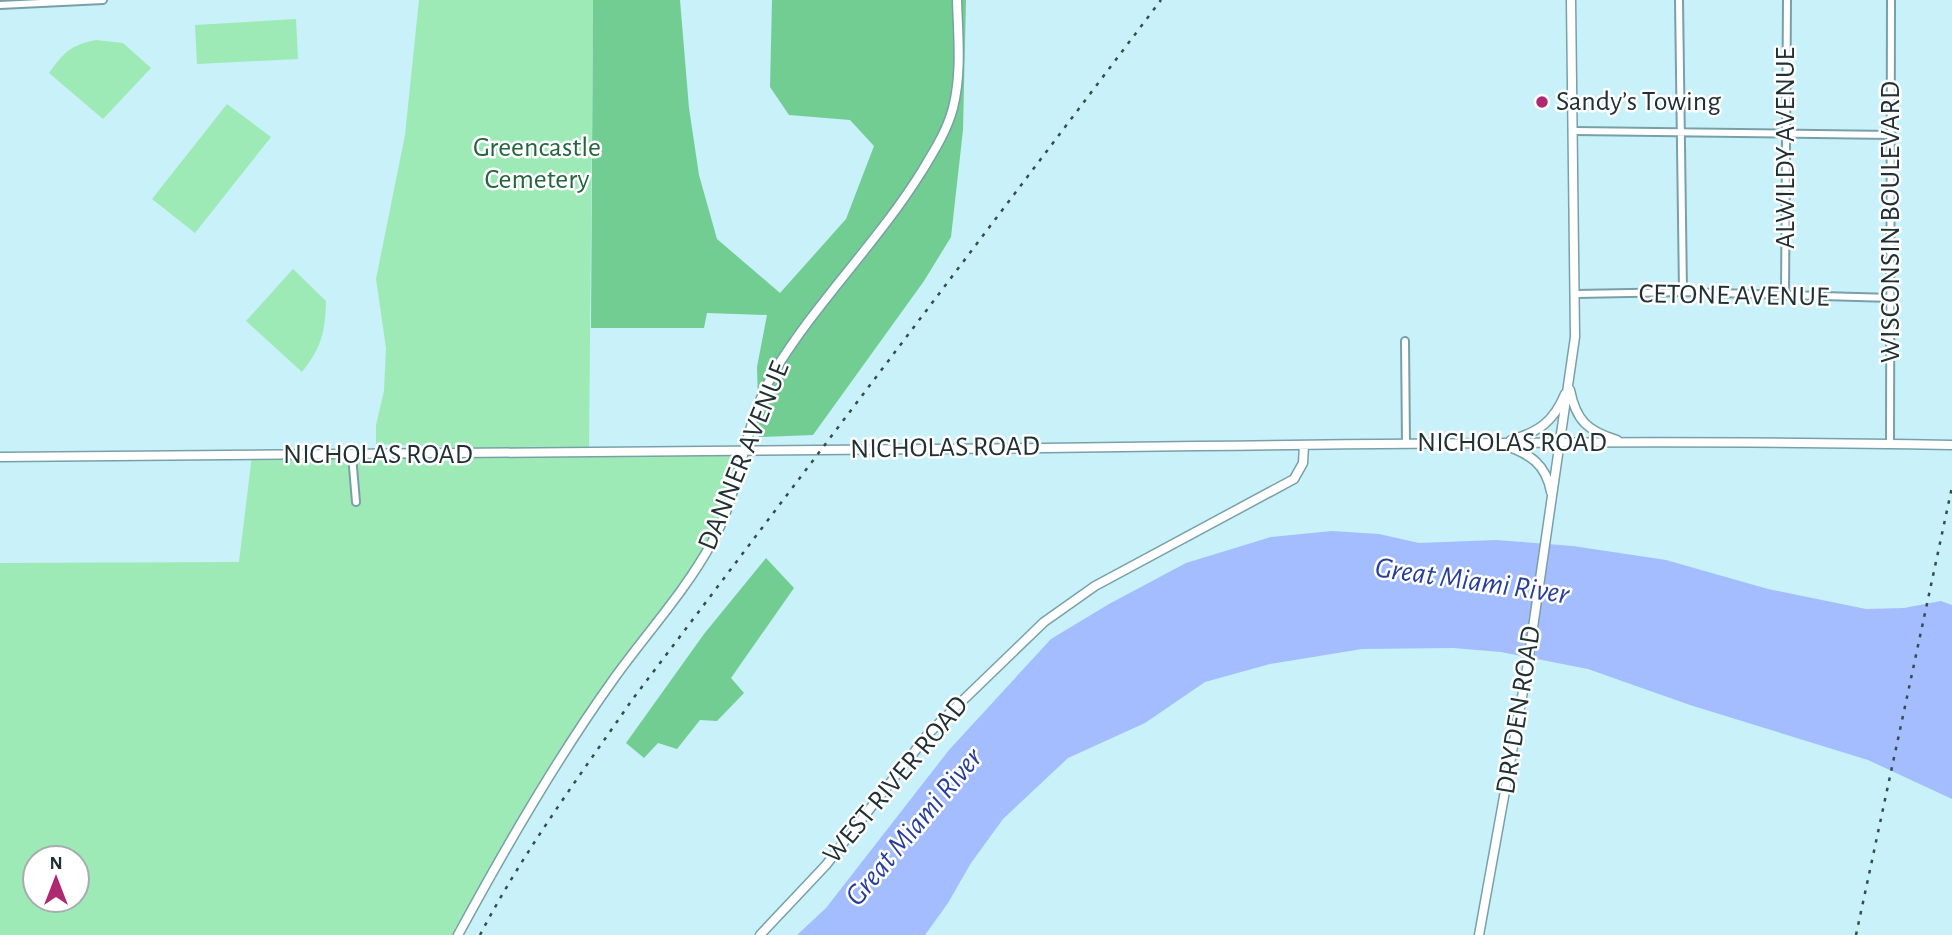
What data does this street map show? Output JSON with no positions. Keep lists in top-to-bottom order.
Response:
{
  "streets": {
    "street": [
      "ALWILDY AVENUE",
      "WISCONSIN BOULEVARD",
      "CETONE AVENUE",
      "NICHOLAS ROAD",
      "DANNER AVENUE",
      "DRYDEN ROAD",
      "WEST RIVER ROAD"
    ]
  },
  "crossings": [
    ["ALWILDY AVENUE", "CETONE AVENUE"],
    ["WISCONSIN BOULEVARD", "CETONE AVENUE"],
    ["WISCONSIN BOULEVARD", "NICHOLAS ROAD"],
    ["CETONE AVENUE", "DRYDEN ROAD"],
    ["NICHOLAS ROAD", "DANNER AVENUE"],
    ["NICHOLAS ROAD", "DRYDEN ROAD"],
    ["NICHOLAS ROAD", "WEST RIVER ROAD"]
  ],
  "water": ["Great Miami River"],
  "parks": ["Greencastle Cemetery"],
  "places": ["Sandy’s Towing"],
  "north": "top"
}
